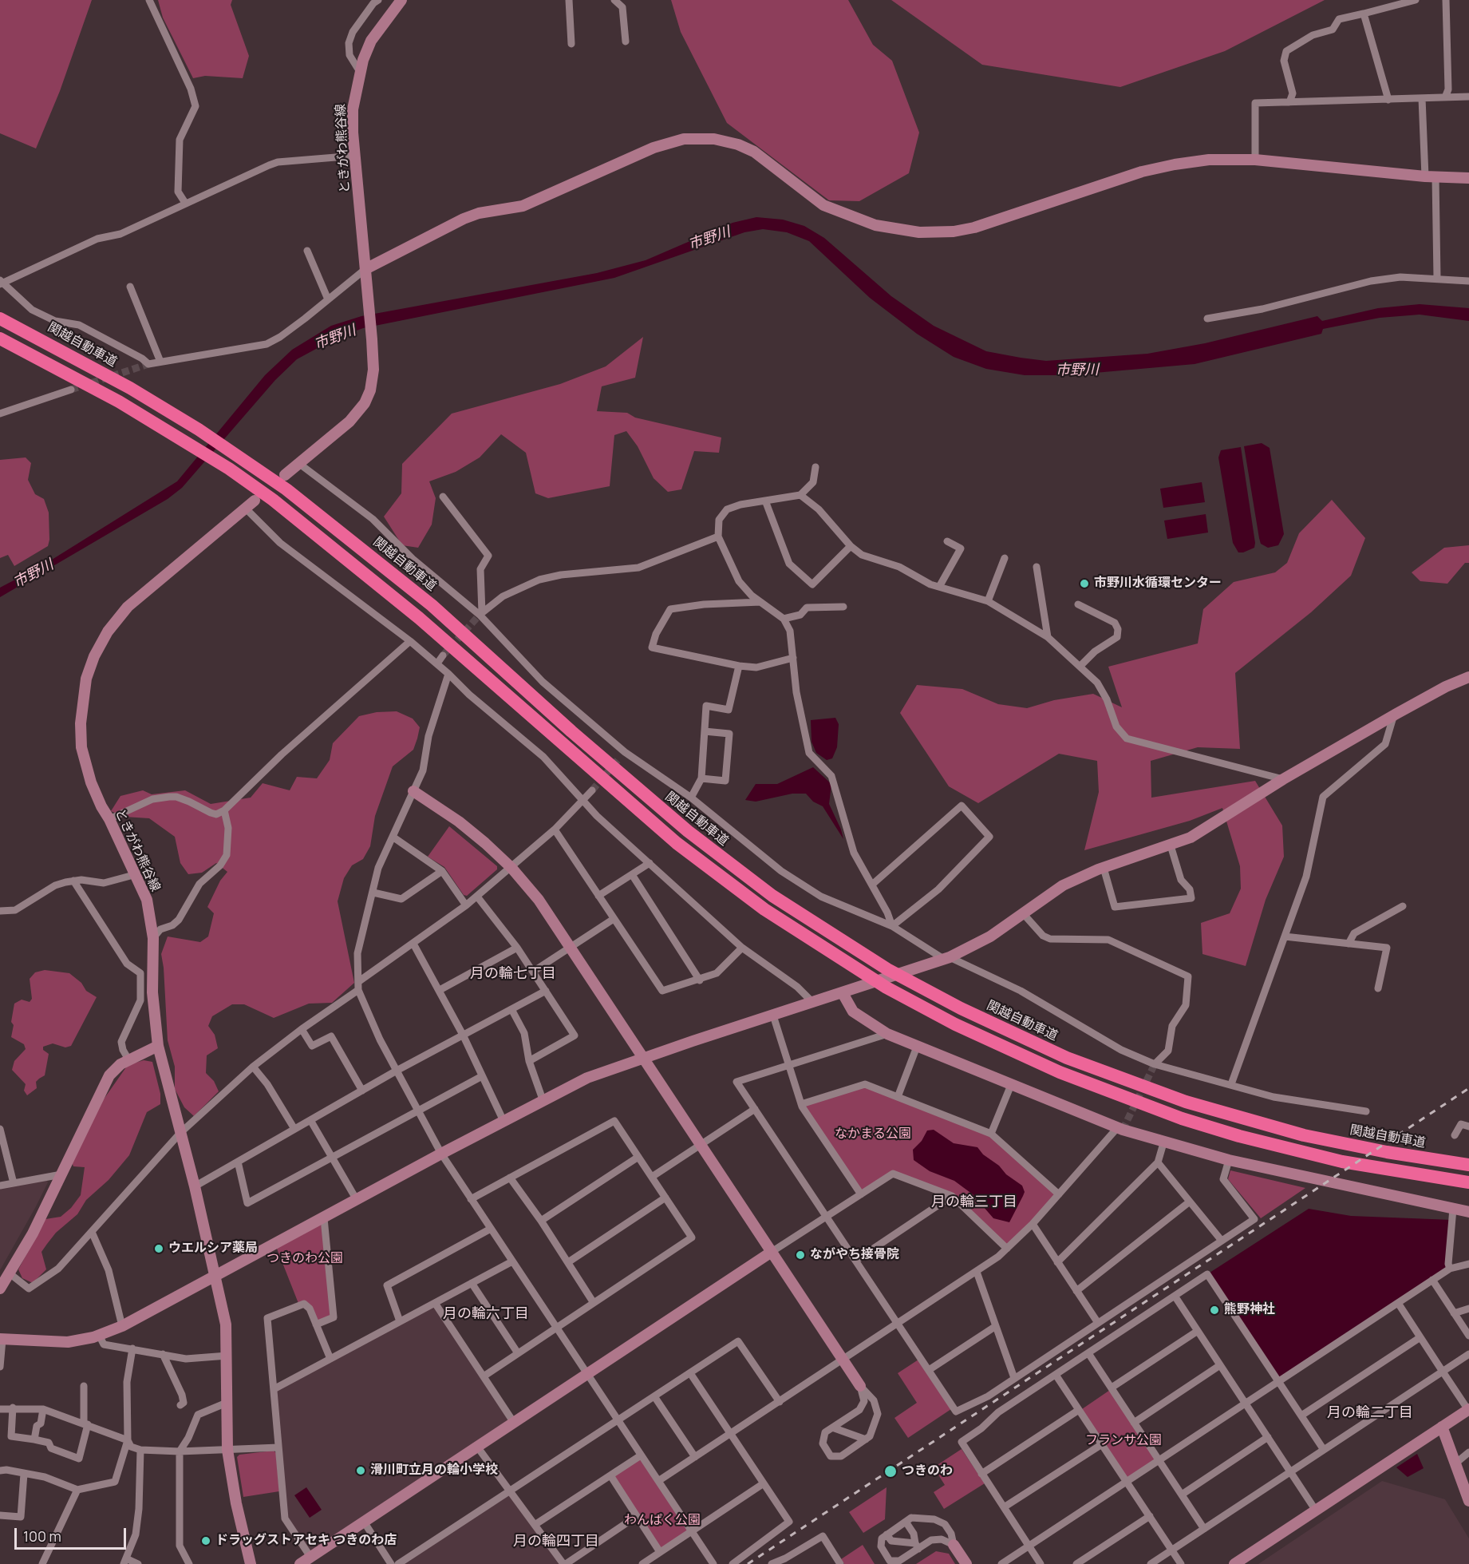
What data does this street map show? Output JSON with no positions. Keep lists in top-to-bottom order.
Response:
{
  "streets": {
    "highway": ["関越自動車道"],
    "street": ["ときがわ熊谷線"]
  },
  "districts": [
    "月の輪七丁目",
    "月の輪三丁目",
    "月の輪六丁目",
    "月の輪二丁目",
    "月の輪四丁目"
  ],
  "water": ["市野川"],
  "parks": [
    "なかまる公園",
    "つきのわ公園",
    "フランサ公園",
    "わんぱく公園"
  ],
  "places": [
    "市野川水循環センター",
    "ウエルシア薬局",
    "ながやち接骨院",
    "熊野神社",
    "滑川町立月の輪小学校",
    "つきのわ",
    "ドラッグストアセキ つきのわ店"
  ],
  "scale_bar": "100 m"
}
